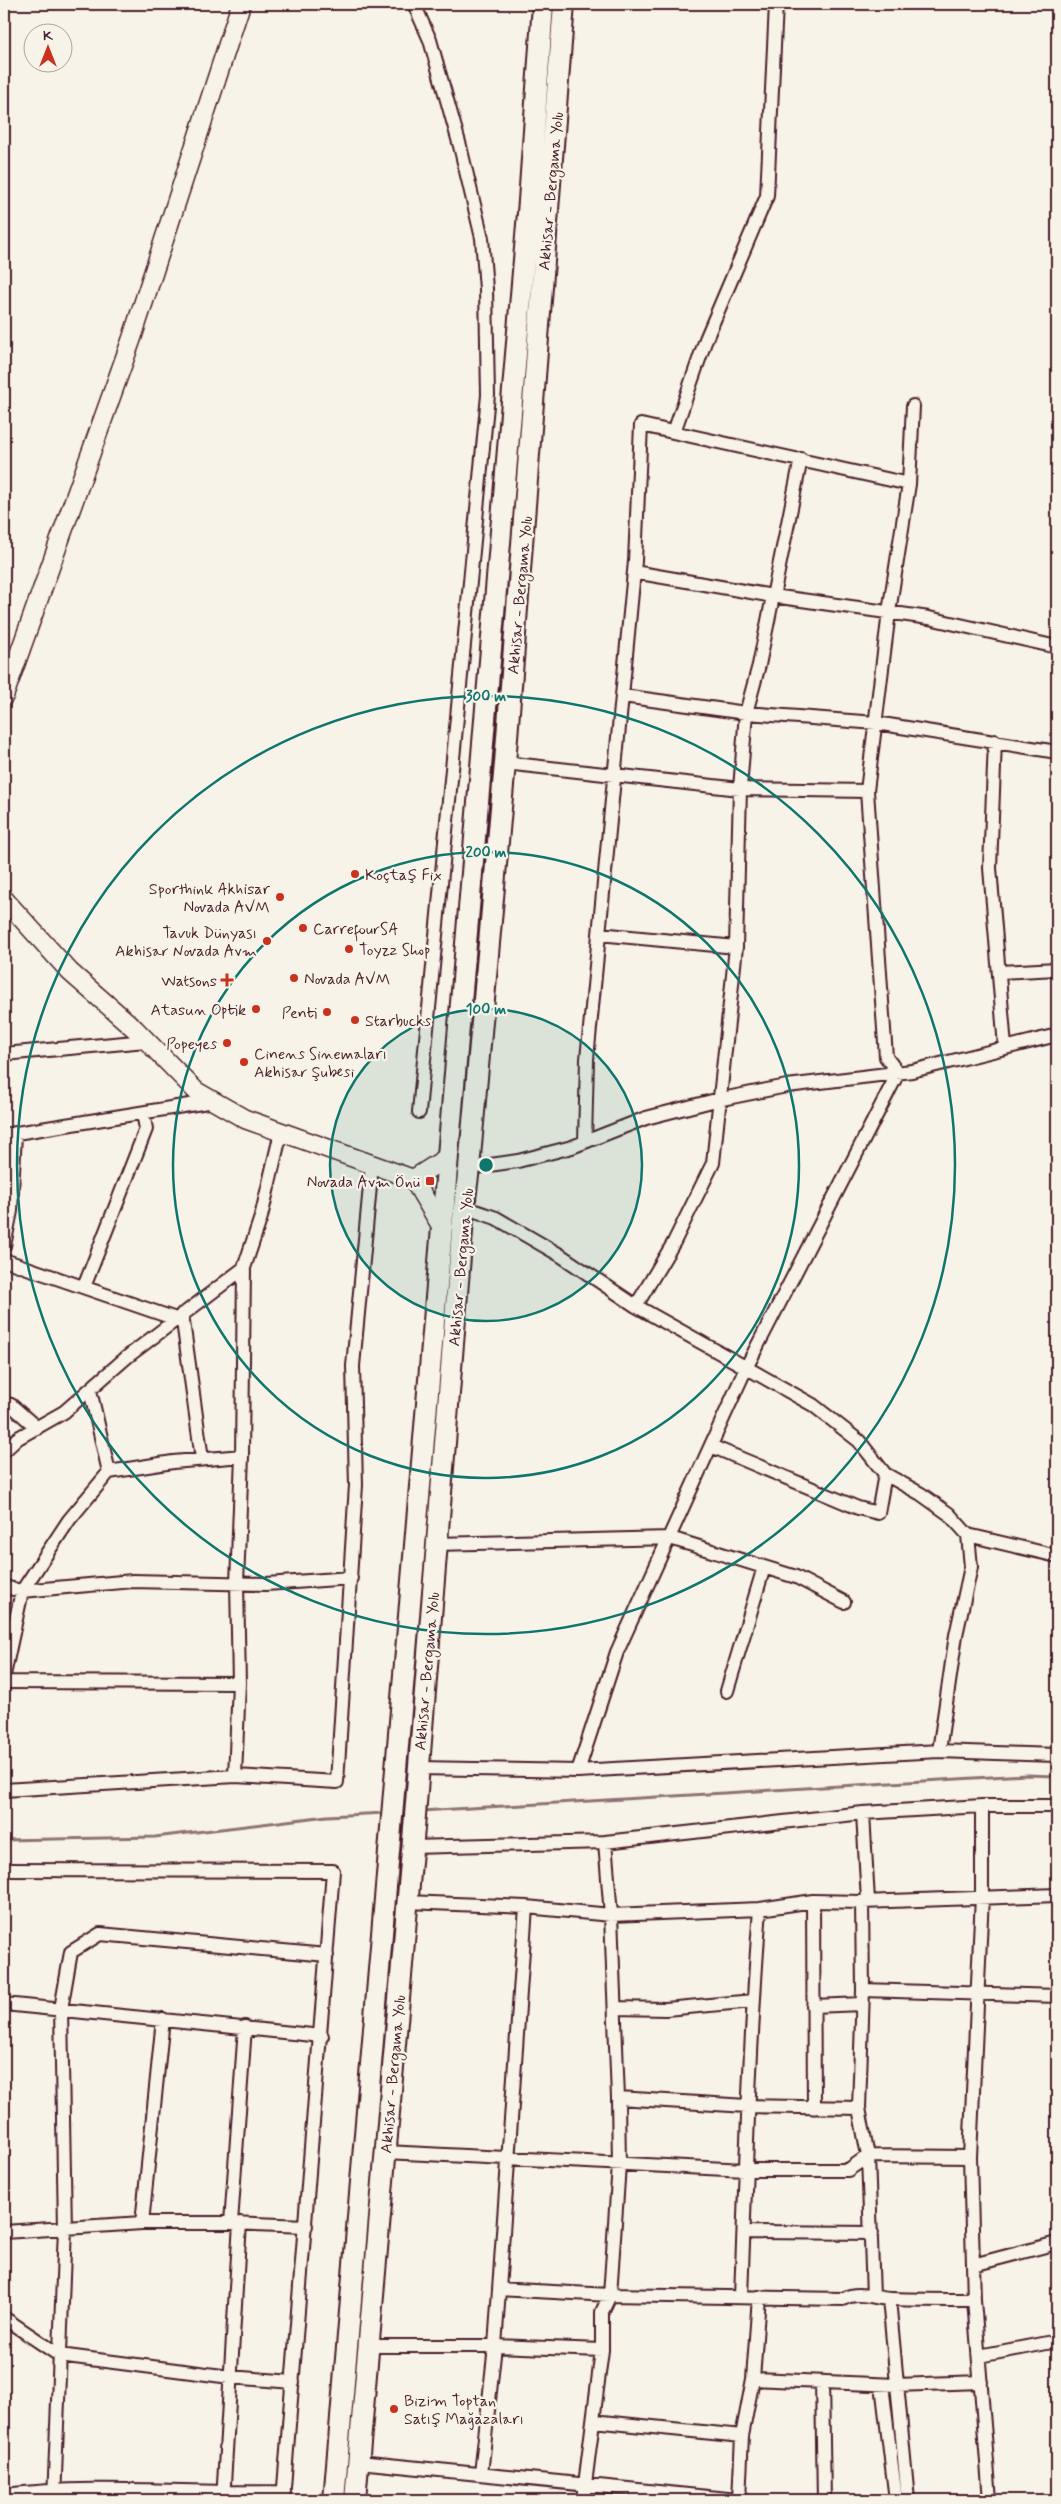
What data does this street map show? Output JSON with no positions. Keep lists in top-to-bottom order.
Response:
{
  "streets": {
    "main road": ["Akhisar - Bergama Yolu"]
  },
  "places": {
    "other": [
      "Koçtaş Fix",
      "Sporthink Akhisar Novada AVM",
      "CarrefourSA",
      "Tavuk Dünyası Akhisar Novada Avm",
      "Toyzz Shop",
      "Novada AVM",
      "Atasun Optik",
      "Penti",
      "Starbucks",
      "Popeyes",
      "Cinens Sinemaları Akhisar Şubesi",
      "Bizim Toptan Satış Mağazaları"
    ],
    "health": ["Watsons"],
    "transit": ["Novada Avm Önü"]
  },
  "north": "top",
  "rings": ["300 m", "200 m", "100 m"]
}
